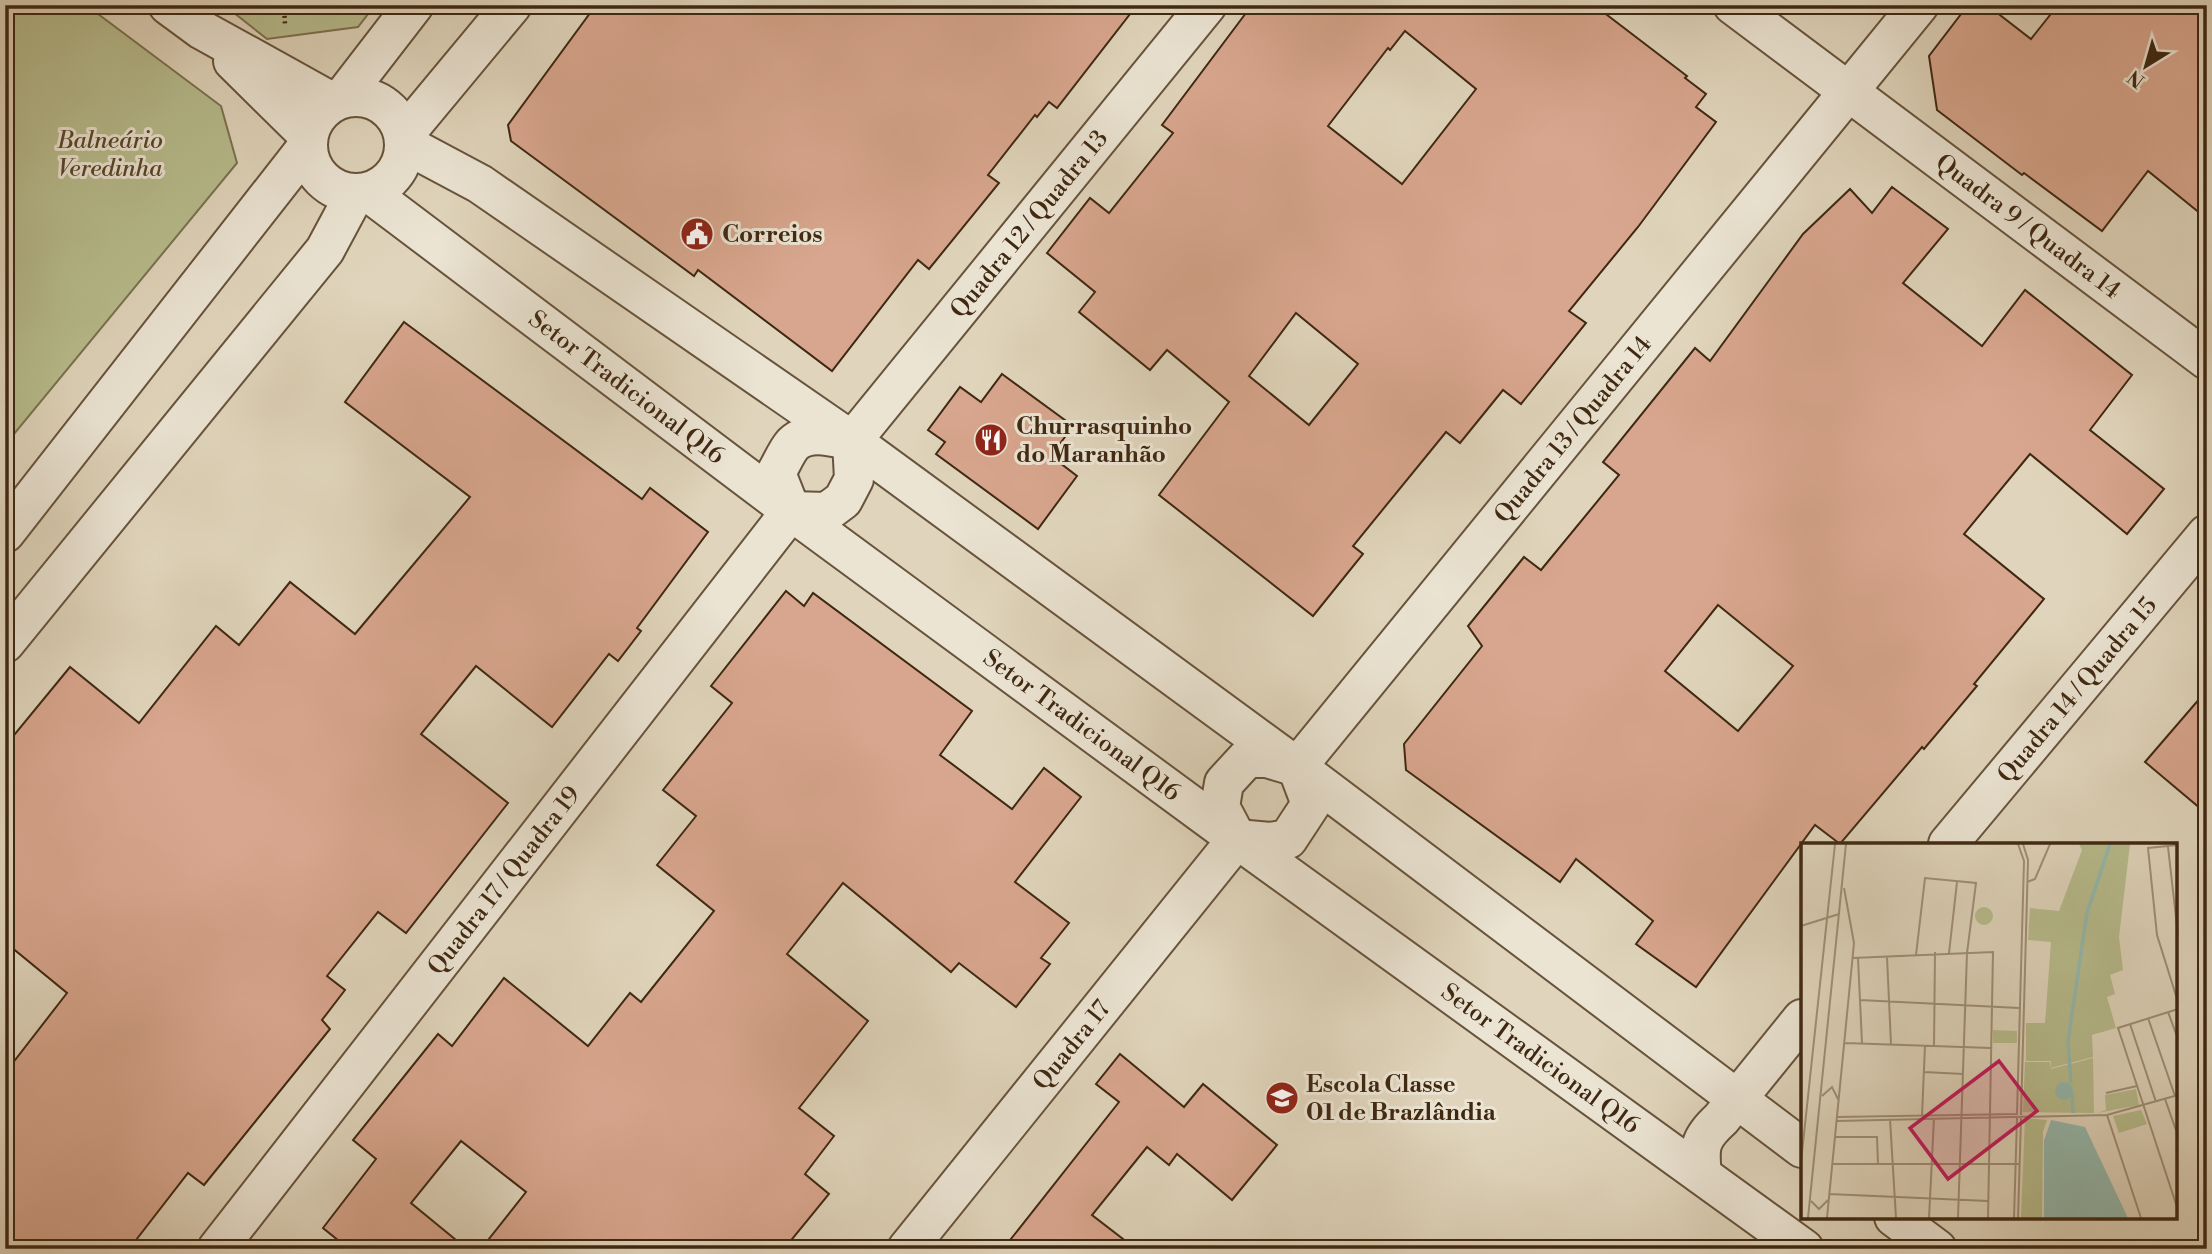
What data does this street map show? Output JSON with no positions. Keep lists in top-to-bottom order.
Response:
{
  "streets": {
    "street": [
      "Quadra 12 / Quadra 13",
      "Quadra 9 / Quadra 14",
      "Setor Tradicional Q16",
      "Quadra 13 / Quadra 14",
      "Quadra 14 / Quadra 15",
      "Quadra 17 / Quadra 19",
      "Quadra 17"
    ]
  },
  "crossings": [
    ["Quadra 12 / Quadra 13", "Setor Tradicional Q16"],
    ["Quadra 12 / Quadra 13", "Quadra 17 / Quadra 19"],
    ["Quadra 9 / Quadra 14", "Quadra 13 / Quadra 14"],
    ["Setor Tradicional Q16", "Quadra 13 / Quadra 14"],
    ["Setor Tradicional Q16", "Quadra 17 / Quadra 19"],
    ["Setor Tradicional Q16", "Quadra 17"],
    ["Quadra 13 / Quadra 14", "Quadra 17"]
  ],
  "parks": ["Balneário Veredinha"],
  "places": {
    "public building": ["Correios"],
    "restaurant": ["Churrasquinho do Maranhão"],
    "school or university": ["Escola Classe 01 de Brazlândia"]
  },
  "north": "bottom left"
}
